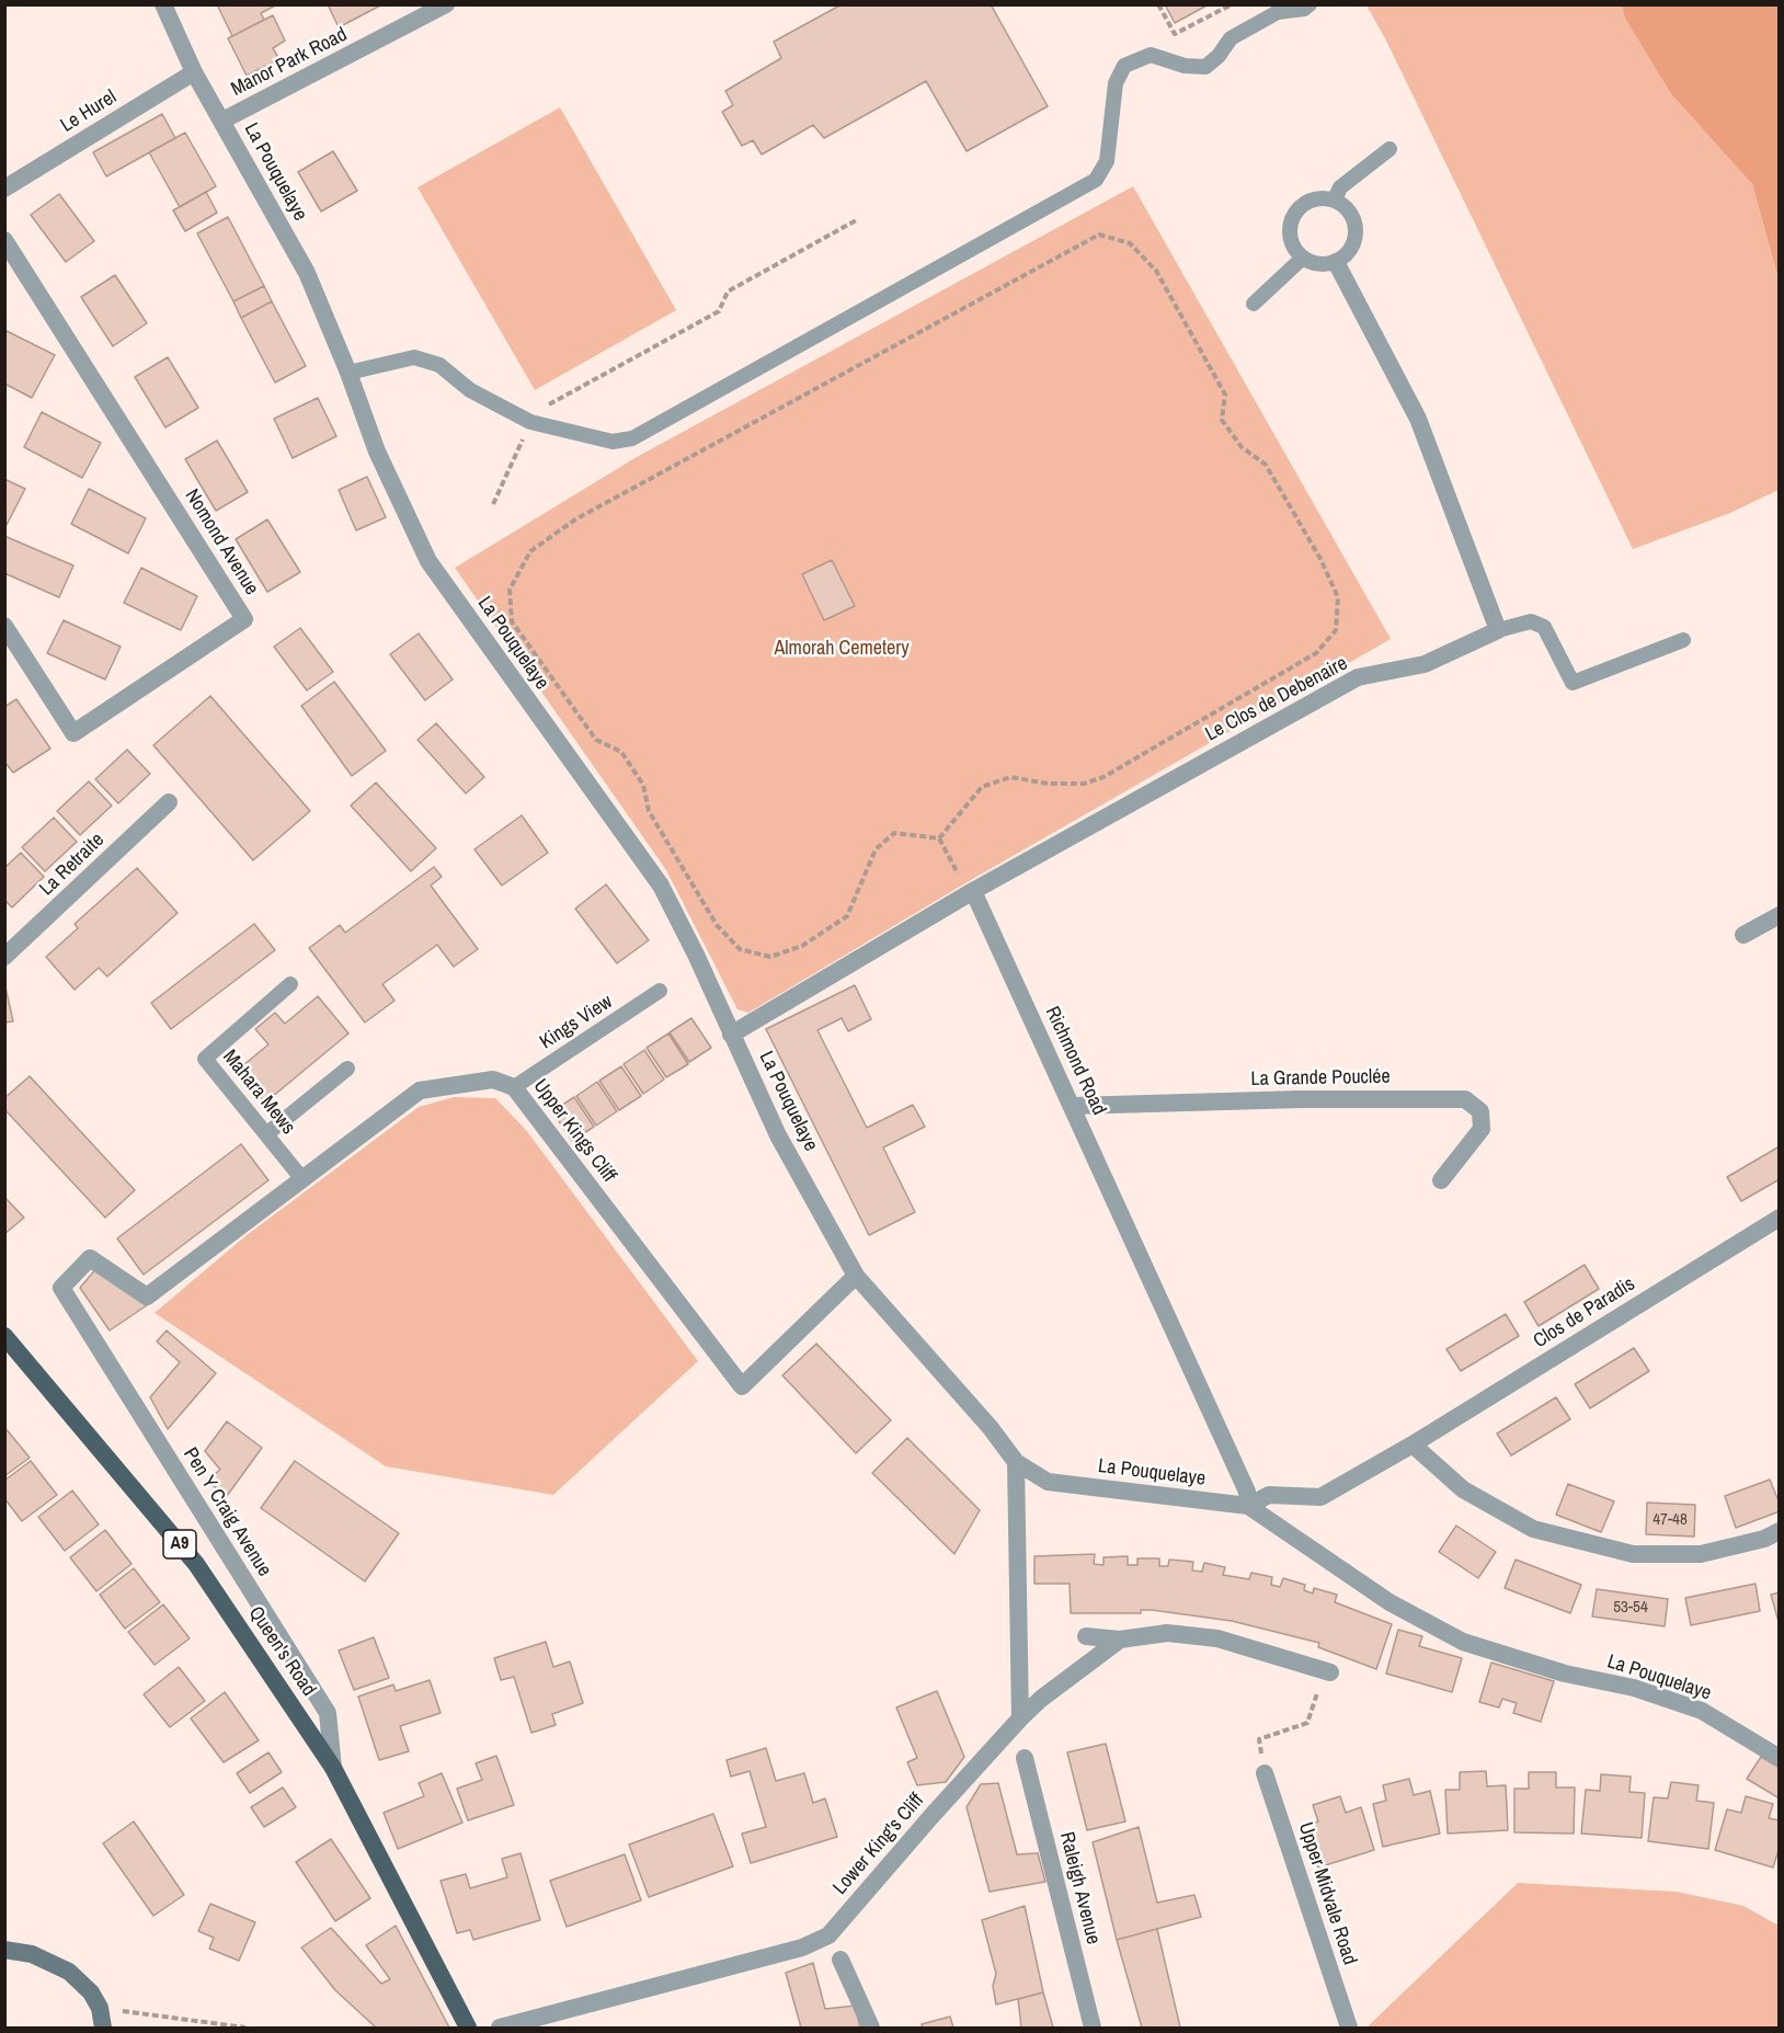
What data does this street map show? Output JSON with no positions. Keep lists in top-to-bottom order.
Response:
{
  "streets": {
    "main road": ["A9", "Queen's Road"],
    "street": [
      "Manor Park Road",
      "Le Hurel",
      "La Pouquelaye",
      "Nomond Avenue",
      "Le Clos de Debenaire",
      "La Retraite",
      "Richmond Road",
      "La Grande Pouclée",
      "Upper Kings Cliff",
      "Clos de Paradis",
      "Pen Y Craig Avenue",
      "Lower King's Cliff",
      "Raleigh Avenue",
      "Upper Midvale Road"
    ],
    "lane": ["Kings View", "Mahara Mews"]
  },
  "crossings": [
    ["Manor Park Road", "La Pouquelaye"],
    ["Le Hurel", "La Pouquelaye"],
    ["La Pouquelaye", "Richmond Road"],
    ["La Pouquelaye", "Upper Kings Cliff"],
    ["La Pouquelaye", "Clos de Paradis"],
    ["Le Clos de Debenaire", "Richmond Road"],
    ["Kings View", "Upper Kings Cliff"],
    ["Richmond Road", "La Grande Pouclée"],
    ["Richmond Road", "Clos de Paradis"],
    ["Mahara Mews", "Upper Kings Cliff"],
    ["Upper Kings Cliff", "Pen Y Craig Avenue"],
    ["Pen Y Craig Avenue", "Queen's Road"]
  ],
  "parks": ["Almorah Cemetery"],
  "house_numbers": ["47-48", "53-54"]
}
